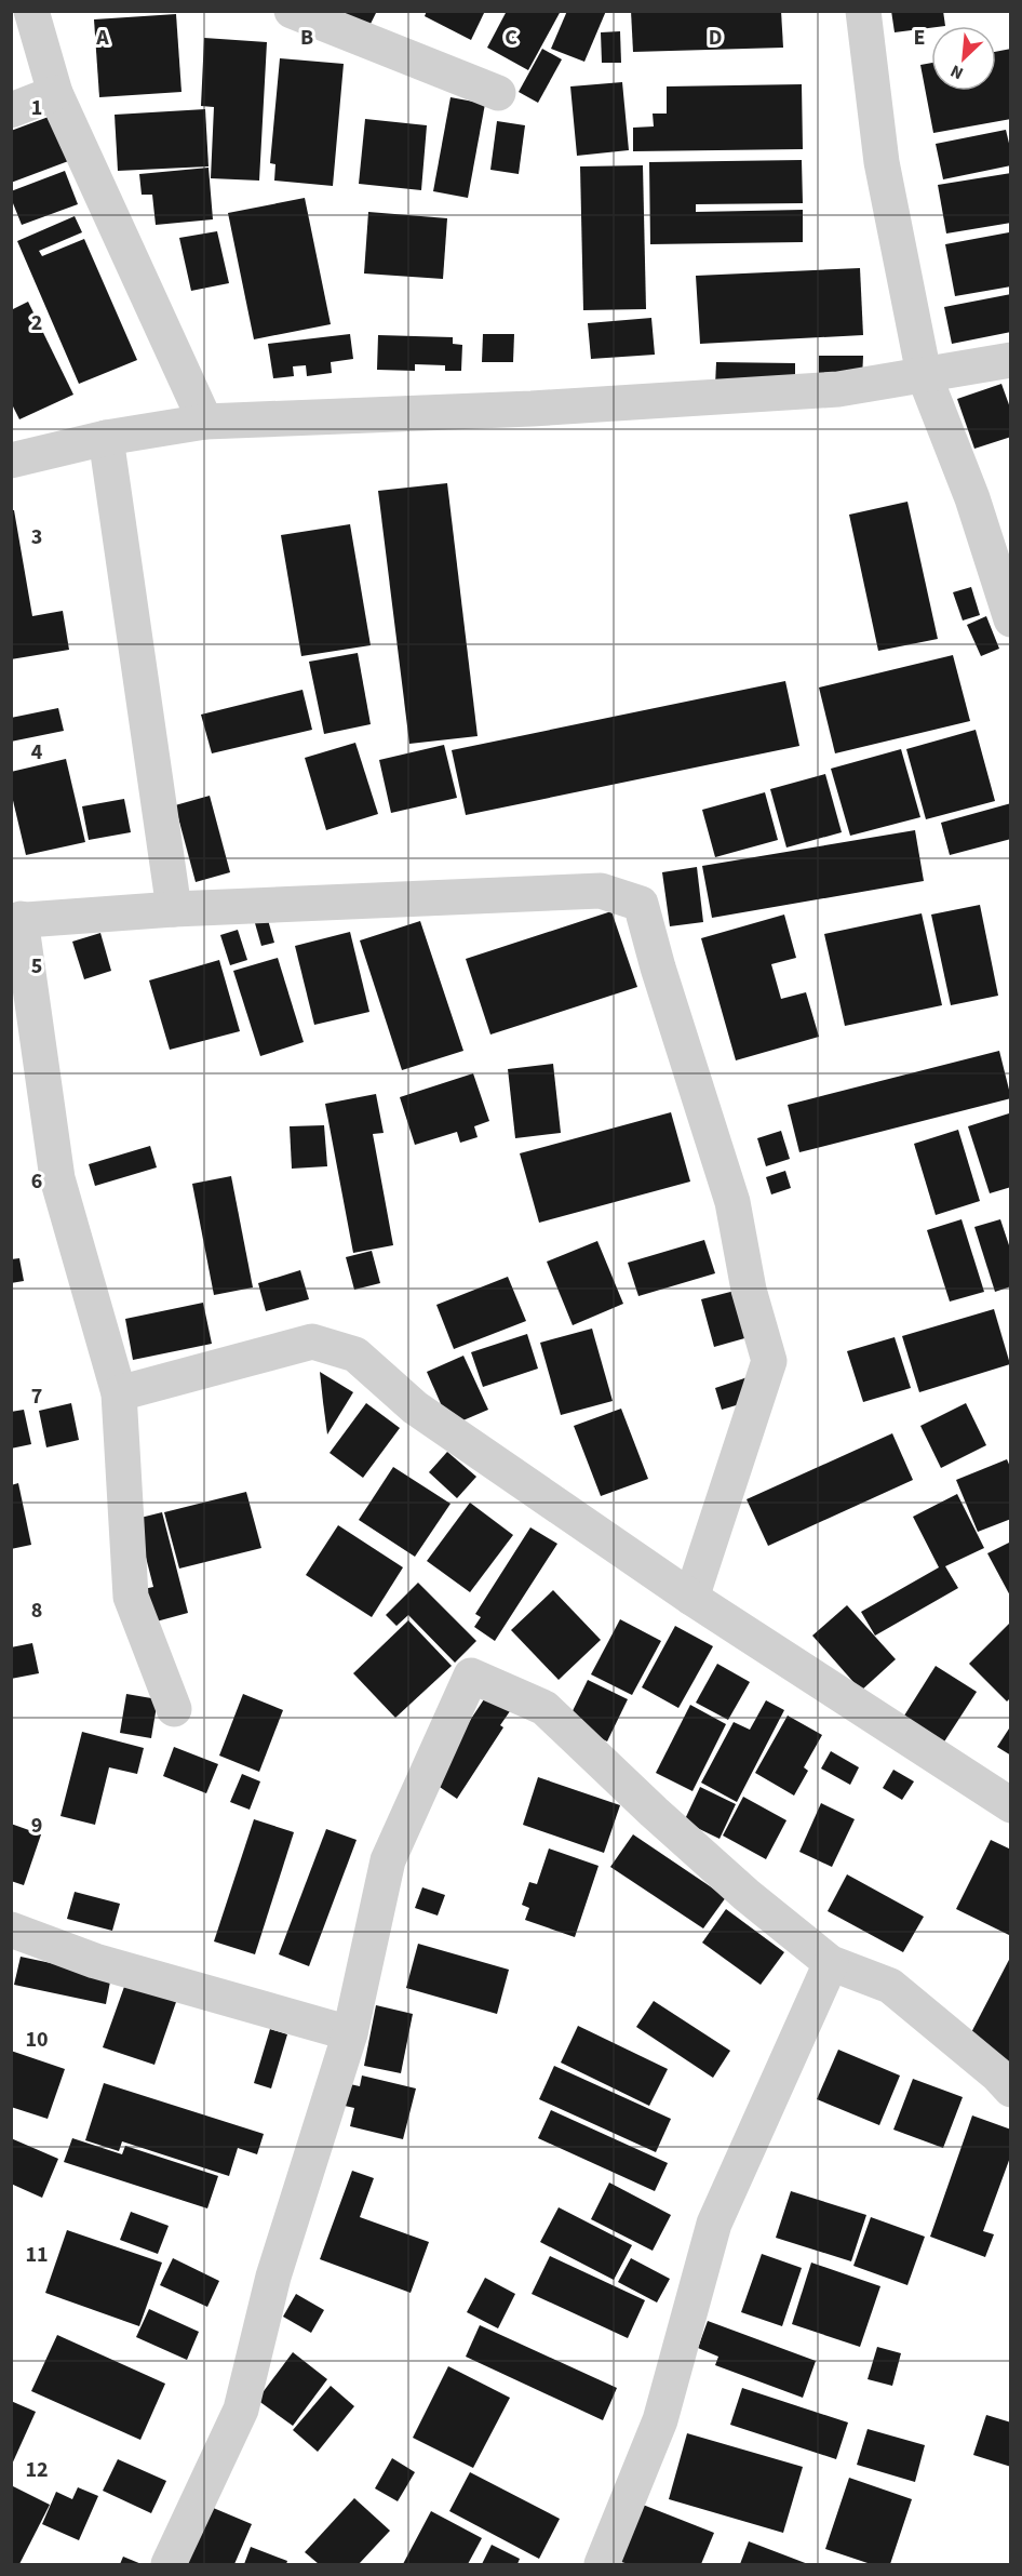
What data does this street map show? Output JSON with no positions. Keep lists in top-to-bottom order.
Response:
{
  "north": "bottom left",
  "grid": {
    "columns": [
      "A",
      "B",
      "C",
      "D",
      "E"
    ],
    "rows": [
      "1",
      "2",
      "3",
      "4",
      "5",
      "6",
      "7",
      "8",
      "9",
      "10",
      "11",
      "12"
    ]
  }
}
